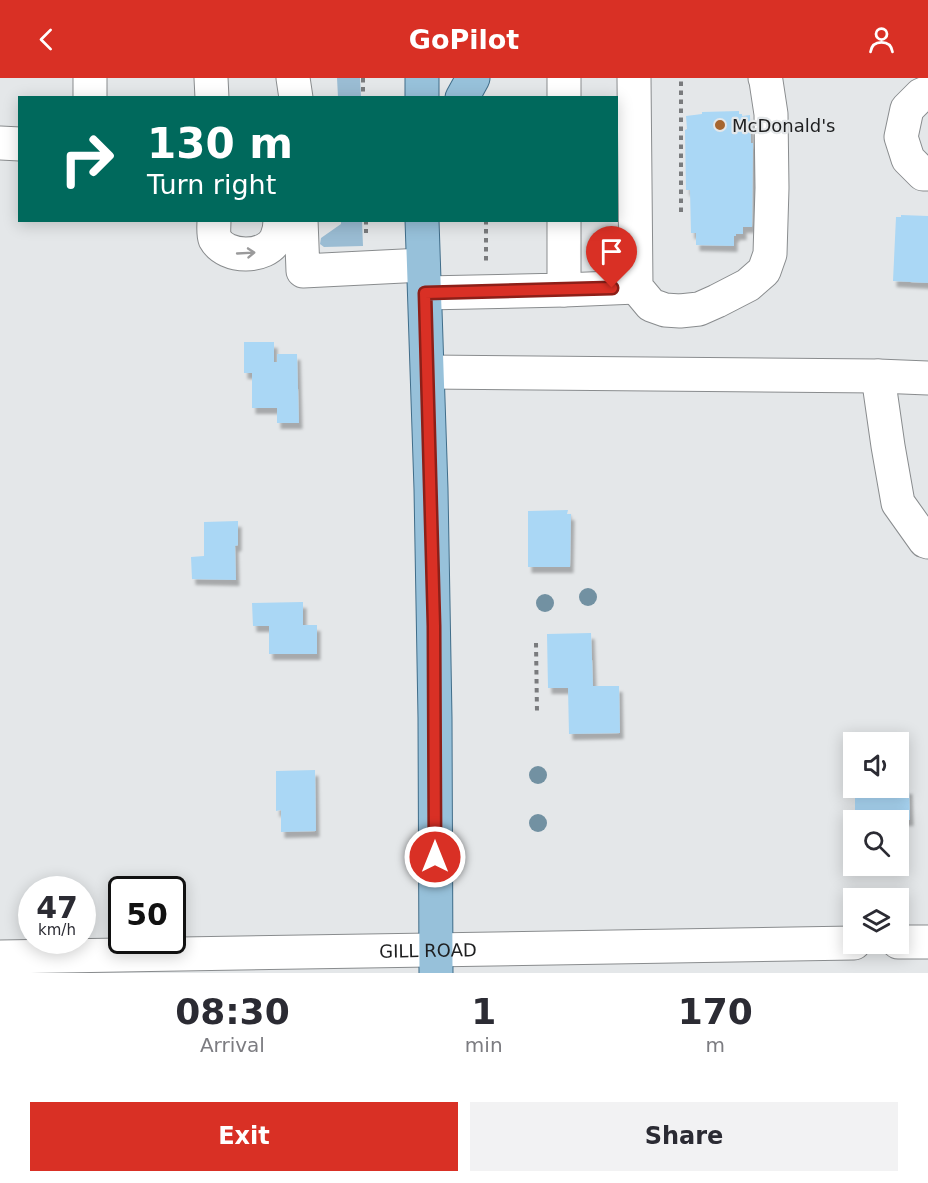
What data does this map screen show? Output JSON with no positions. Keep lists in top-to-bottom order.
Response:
{
  "streets": {
    "street": ["GILL ROAD"]
  },
  "places": ["McDonald's"],
  "page": {
    "header": "GoPilot",
    "turn": ["130 m", "Turn right"],
    "speed": "47 km/h",
    "limit": "50",
    "eta": [
      "08:30",
      "Arrival",
      "1",
      "min",
      "170",
      "m"
    ],
    "buttons": ["Exit", "Share"]
  }
}
